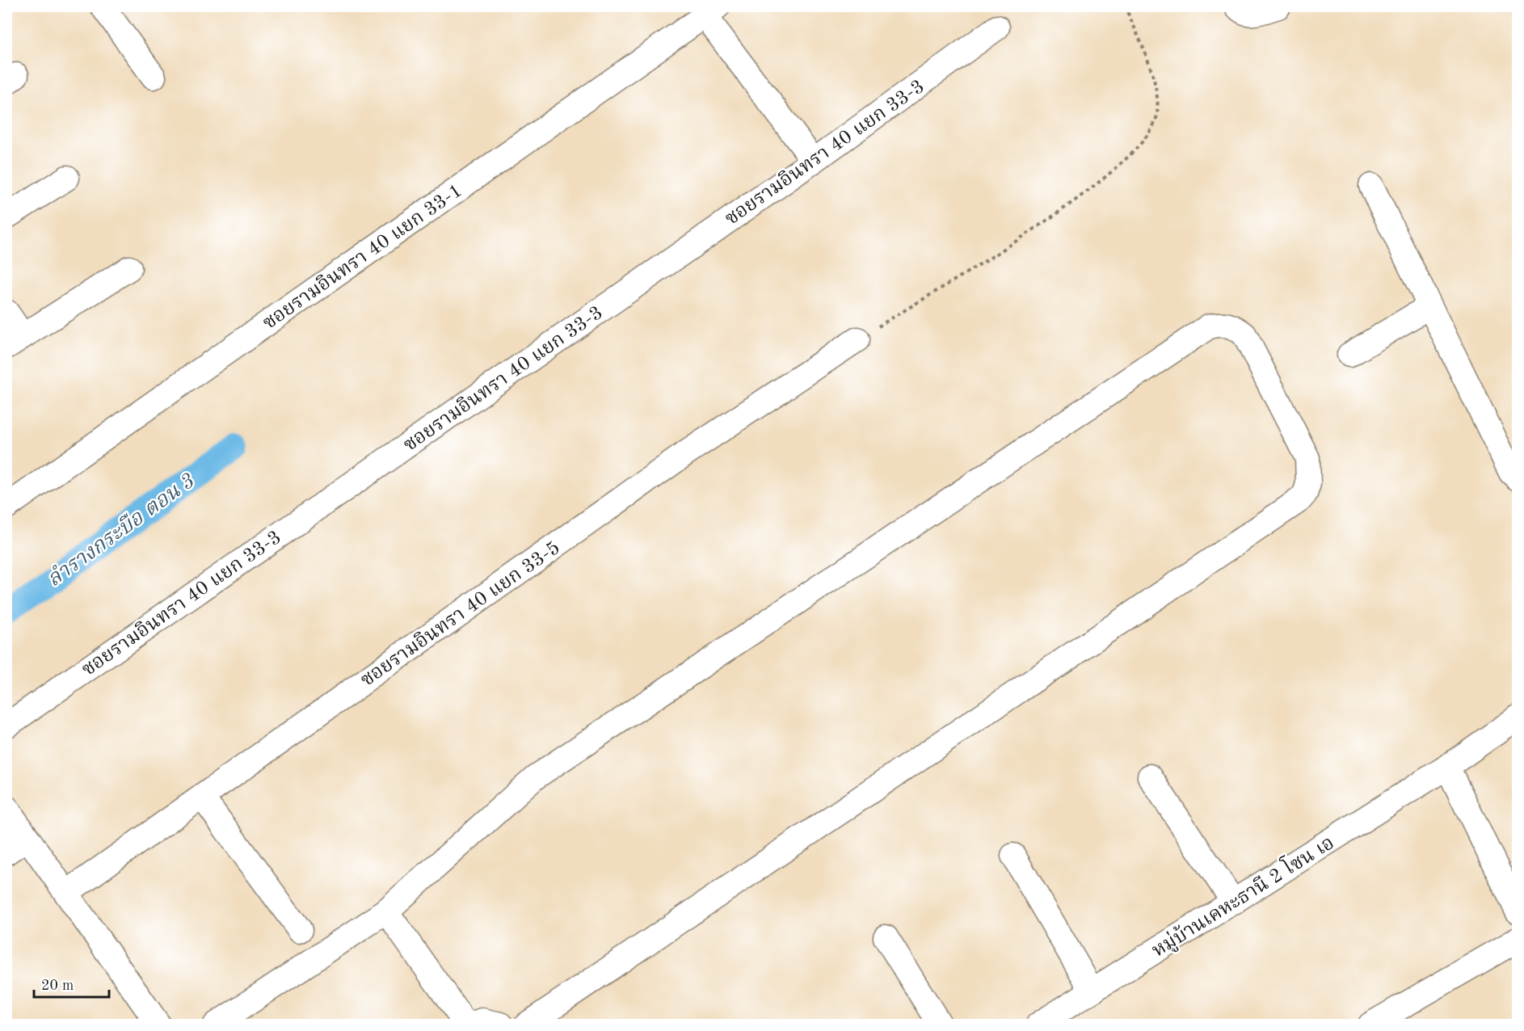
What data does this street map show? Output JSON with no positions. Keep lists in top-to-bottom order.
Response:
{
  "streets": {
    "street": [
      "ซอยรามอินทรา 40 แยก 33-3",
      "ซอยรามอินทรา 40 แยก 33-1",
      "ซอยรามอินทรา 40 แยก 33-5",
      "หมู่บ้านเคหะธานี 2 โซน เอ"
    ]
  },
  "water": ["ลำรางกระบือ ตอน 3"],
  "scale_bar": "20 m"
}
